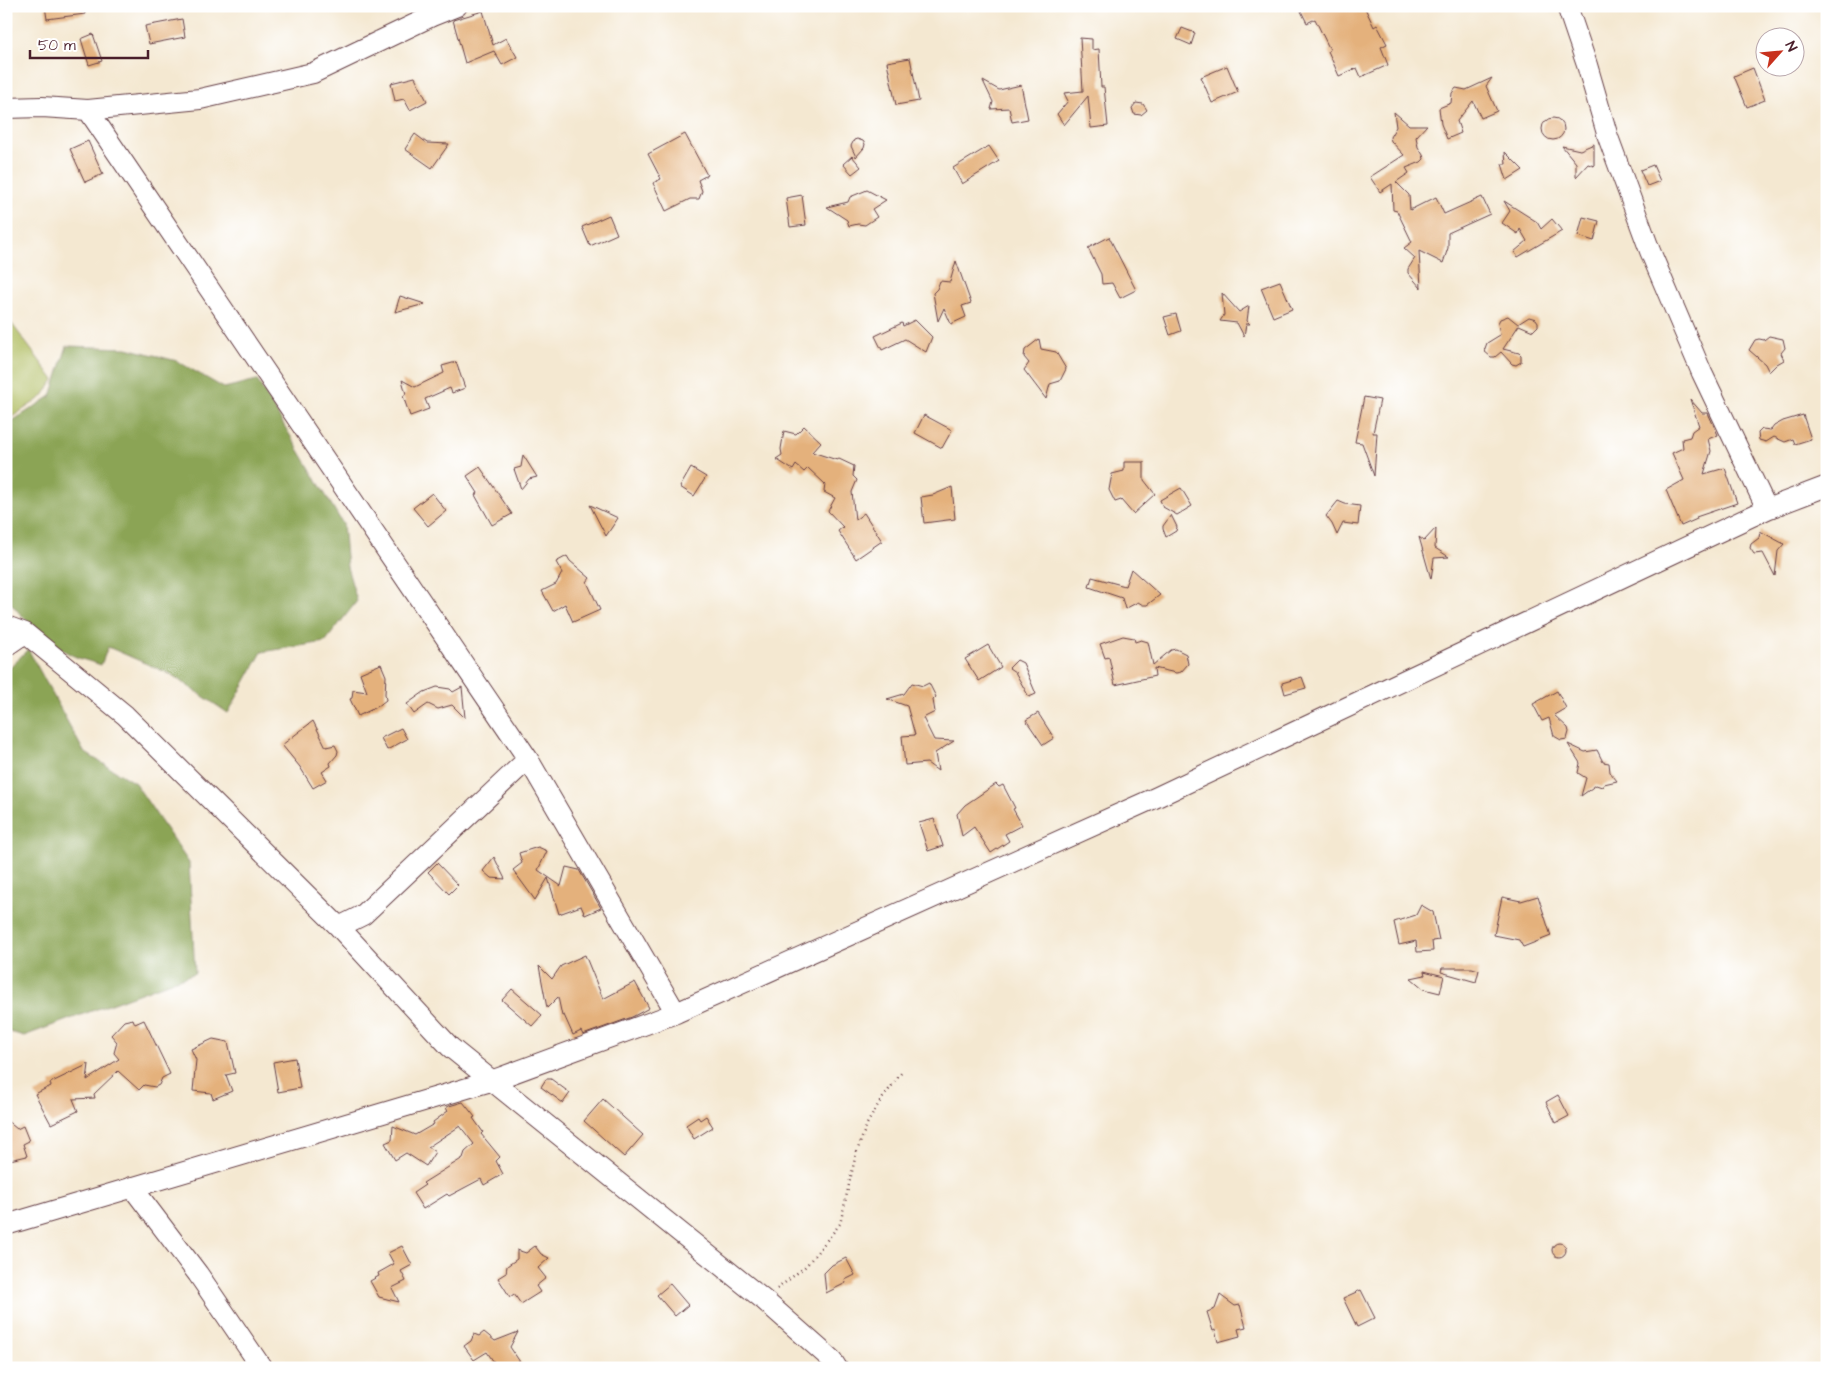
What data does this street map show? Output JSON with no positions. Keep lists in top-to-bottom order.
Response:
{
  "scale_bar": "50 m",
  "north": "top right"
}
